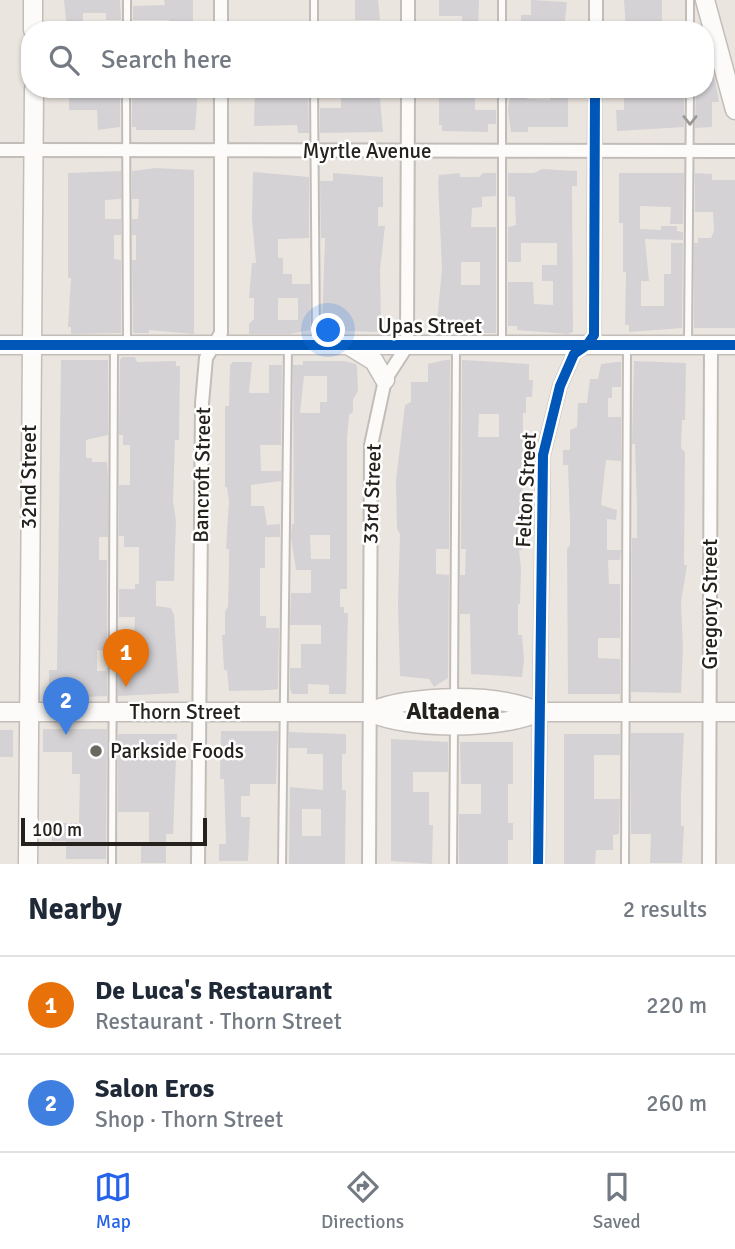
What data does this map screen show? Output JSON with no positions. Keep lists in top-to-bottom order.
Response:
{
  "streets": {
    "street": [
      "Myrtle Avenue",
      "Upas Street",
      "Bancroft Street",
      "32nd Street",
      "Felton Street",
      "33rd Street",
      "Gregory Street",
      "Thorn Street"
    ]
  },
  "crossings": [
    ["Myrtle Avenue", "Bancroft Street"],
    ["Myrtle Avenue", "32nd Street"],
    ["Myrtle Avenue", "Felton Street"],
    ["Upas Street", "Bancroft Street"],
    ["Upas Street", "32nd Street"],
    ["Upas Street", "Felton Street"],
    ["Upas Street", "33rd Street"],
    ["Upas Street", "Gregory Street"],
    ["Bancroft Street", "Thorn Street"],
    ["32nd Street", "Thorn Street"],
    ["Felton Street", "Thorn Street"],
    ["33rd Street", "Thorn Street"],
    ["Gregory Street", "Thorn Street"]
  ],
  "districts": ["Altadena"],
  "places": ["Parkside Foods"],
  "scale_bar": "100 m",
  "page": {
    "search": "Search here",
    "pins": ["1", "2"],
    "scale": "100 m",
    "heading": ["Nearby", "2 results"],
    "list": [
      {
        "mark": "1",
        "name": "De Luca's Restaurant",
        "note": "Restaurant · Thorn Street",
        "value": "220 m"
      },
      {
        "mark": "2",
        "name": "Salon Eros",
        "note": "Shop · Thorn Street",
        "value": "260 m"
      }
    ],
    "nav": ["Map", "Directions", "Saved"]
  }
}
